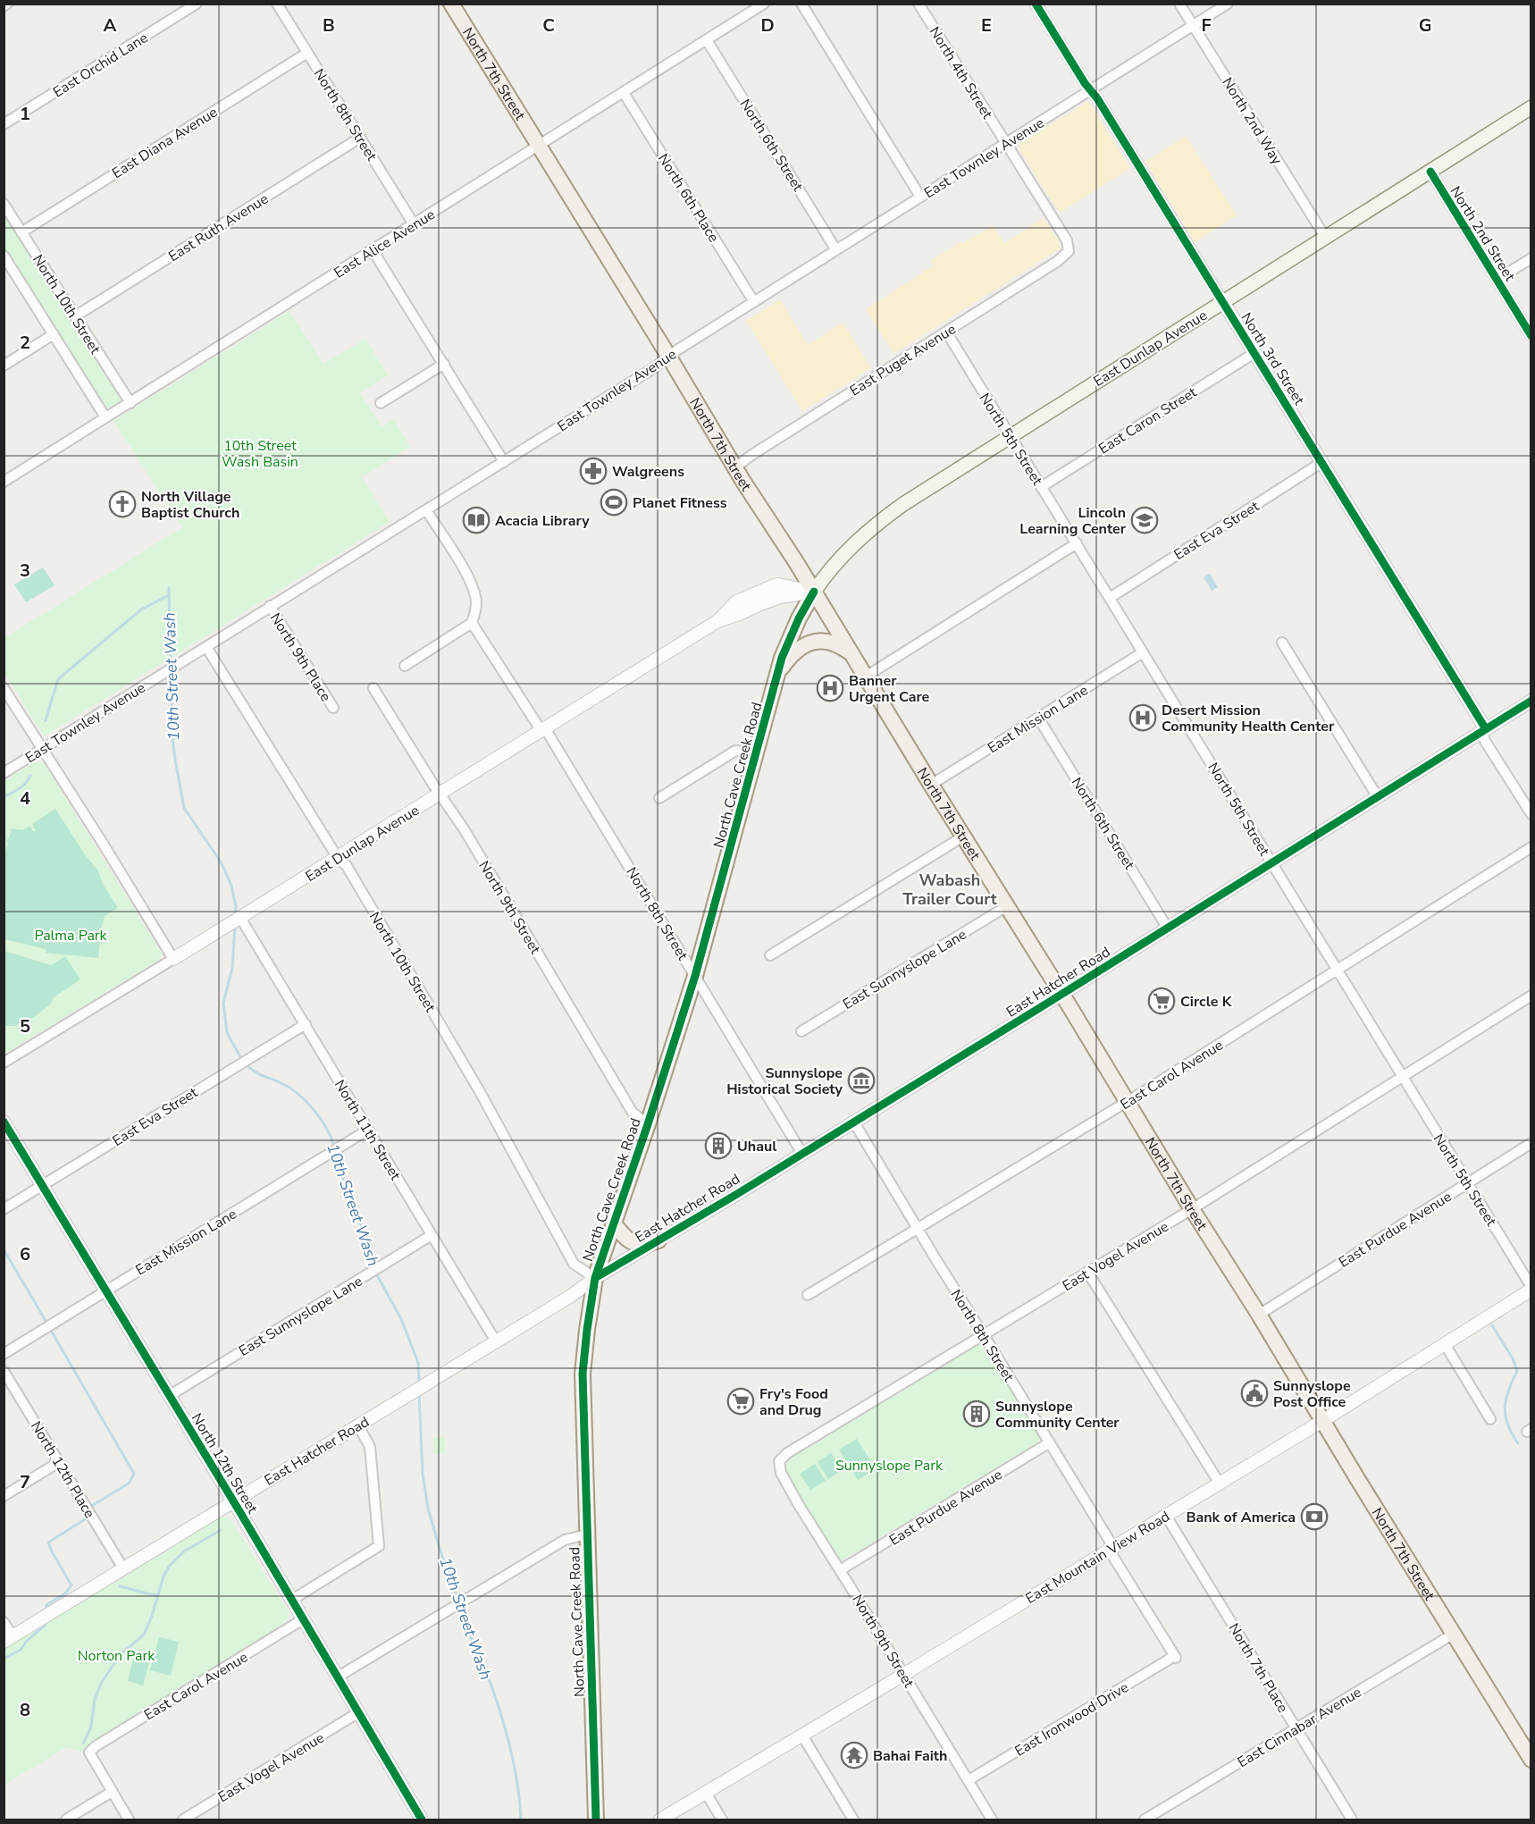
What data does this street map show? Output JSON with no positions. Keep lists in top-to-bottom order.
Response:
{
  "streets": {
    "main road": ["North 7th Street", "East Dunlap Avenue", "North Cave Creek Road"],
    "street": [
      "East Orchid Lane",
      "North 4th Street",
      "North 8th Street",
      "North 2nd Way",
      "East Diana Avenue",
      "North 6th Street",
      "East Townley Avenue",
      "North 6th Place",
      "East Ruth Avenue",
      "North 2nd Street",
      "East Alice Avenue",
      "North 10th Street",
      "North 3rd Street",
      "East Puget Avenue",
      "East Caron Street",
      "North 5th Street",
      "East Eva Street",
      "North 9th Place",
      "East Mission Lane",
      "North 9th Street",
      "East Sunnyslope Lane",
      "East Hatcher Road",
      "East Carol Avenue",
      "North 11th Street",
      "East Purdue Avenue",
      "East Vogel Avenue",
      "North 12th Street",
      "North 12th Place",
      "East Mountain View Road",
      "North 7th Place",
      "East Ironwood Drive",
      "East Cinnabar Avenue"
    ]
  },
  "crossings": [
    ["North 4th Street", "East Townley Avenue"],
    ["North 4th Street", "East Puget Avenue"],
    ["North 7th Street", "East Townley Avenue"],
    ["North 7th Street", "East Alice Avenue"],
    ["North 7th Street", "East Dunlap Avenue"],
    ["North 7th Street", "East Puget Avenue"],
    ["North 7th Street", "East Mission Lane"],
    ["North 7th Street", "North Cave Creek Road"],
    ["North 7th Street", "East Sunnyslope Lane"],
    ["North 7th Street", "East Hatcher Road"],
    ["North 7th Street", "East Carol Avenue"],
    ["North 7th Street", "East Purdue Avenue"],
    ["North 7th Street", "East Vogel Avenue"],
    ["North 7th Street", "East Mountain View Road"],
    ["North 7th Street", "East Cinnabar Avenue"],
    ["North 8th Street", "East Diana Avenue"],
    ["North 8th Street", "East Ruth Avenue"],
    ["North 8th Street", "East Alice Avenue"],
    ["North 8th Street", "East Dunlap Avenue"],
    ["North 8th Street", "North Cave Creek Road"],
    ["North 8th Street", "East Hatcher Road"],
    ["North 8th Street", "East Carol Avenue"],
    ["North 8th Street", "East Purdue Avenue"],
    ["North 8th Street", "East Vogel Avenue"],
    ["North 8th Street", "East Mountain View Road"],
    ["North 8th Street", "East Ironwood Drive"],
    ["North 2nd Way", "East Townley Avenue"],
    ["North 2nd Way", "East Dunlap Avenue"],
    ["East Diana Avenue", "North 10th Street"],
    ["North 6th Street", "East Townley Avenue"],
    ["North 6th Street", "East Alice Avenue"],
    ["North 6th Street", "East Mission Lane"],
    ["North 6th Street", "East Hatcher Road"],
    ["East Townley Avenue", "North 6th Place"],
    ["East Townley Avenue", "North 10th Street"],
    ["East Townley Avenue", "North 3rd Street"],
    ["East Townley Avenue", "North 9th Place"],
    ["North 6th Place", "East Alice Avenue"],
    ["East Ruth Avenue", "North 10th Street"],
    ["North 2nd Street", "East Dunlap Avenue"],
    ["East Alice Avenue", "North 10th Street"],
    ["North 10th Street", "East Dunlap Avenue"],
    ["North 10th Street", "North Cave Creek Road"],
    ["North 10th Street", "East Hatcher Road"],
    ["East Dunlap Avenue", "North 3rd Street"],
    ["East Dunlap Avenue", "North 5th Street"],
    ["East Dunlap Avenue", "North Cave Creek Road"],
    ["East Dunlap Avenue", "North 9th Street"],
    ["East Dunlap Avenue", "North 11th Street"],
    ["North 3rd Street", "East Caron Street"],
    ["North 3rd Street", "East Eva Street"],
    ["North 3rd Street", "East Hatcher Road"],
    ["East Puget Avenue", "North 5th Street"],
    ["East Caron Street", "North 5th Street"],
    ["North 5th Street", "East Eva Street"],
    ["North 5th Street", "East Mission Lane"],
    ["North 5th Street", "East Hatcher Road"],
    ["North 5th Street", "East Carol Avenue"],
    ["North 5th Street", "East Purdue Avenue"],
    ["North 5th Street", "East Vogel Avenue"],
    ["North 5th Street", "East Mountain View Road"],
    ["East Eva Street", "North 11th Street"],
    ["East Eva Street", "North 12th Street"],
    ["East Mission Lane", "North 11th Street"],
    ["East Mission Lane", "North 12th Street"],
    ["North Cave Creek Road", "North 9th Street"],
    ["North Cave Creek Road", "East Hatcher Road"],
    ["North 9th Street", "East Purdue Avenue"],
    ["North 9th Street", "East Vogel Avenue"],
    ["North 9th Street", "East Mountain View Road"],
    ["North 9th Street", "East Ironwood Drive"],
    ["East Sunnyslope Lane", "North 11th Street"],
    ["East Sunnyslope Lane", "North 12th Street"],
    ["East Hatcher Road", "North 11th Street"],
    ["East Hatcher Road", "North 12th Street"],
    ["East Hatcher Road", "North 12th Place"],
    ["East Carol Avenue", "North 12th Street"],
    ["East Vogel Avenue", "North 12th Street"],
    ["East Mountain View Road", "North 7th Place"],
    ["North 7th Place", "East Cinnabar Avenue"]
  ],
  "districts": ["Wabash Trailer Court"],
  "water": ["10th Street Wash"],
  "parks": [
    "10th Street Wash Basin",
    "Palma Park",
    "Sunnyslope Park",
    "Norton Park"
  ],
  "places": {
    "pharmacy": ["Walgreens"],
    "sports": ["Planet Fitness"],
    "church": ["North Village Baptist Church"],
    "library": ["Acacia Library"],
    "school or university": ["Lincoln Learning Center"],
    "hospital": ["Banner Urgent Care", "Desert Mission Community Health Center"],
    "supermarket": ["Circle K", "Fry's Food and Drug"],
    "museum": ["Sunnyslope Historical Society"],
    "building": ["Uhaul", "Sunnyslope Community Center"],
    "public building": ["Sunnyslope Post Office"],
    "bank": ["Bank of America"],
    "temple": ["Bahai Faith"]
  },
  "grid": {
    "columns": [
      "A",
      "B",
      "C",
      "D",
      "E",
      "F",
      "G"
    ],
    "rows": [
      "1",
      "2",
      "3",
      "4",
      "5",
      "6",
      "7",
      "8"
    ]
  }
}
